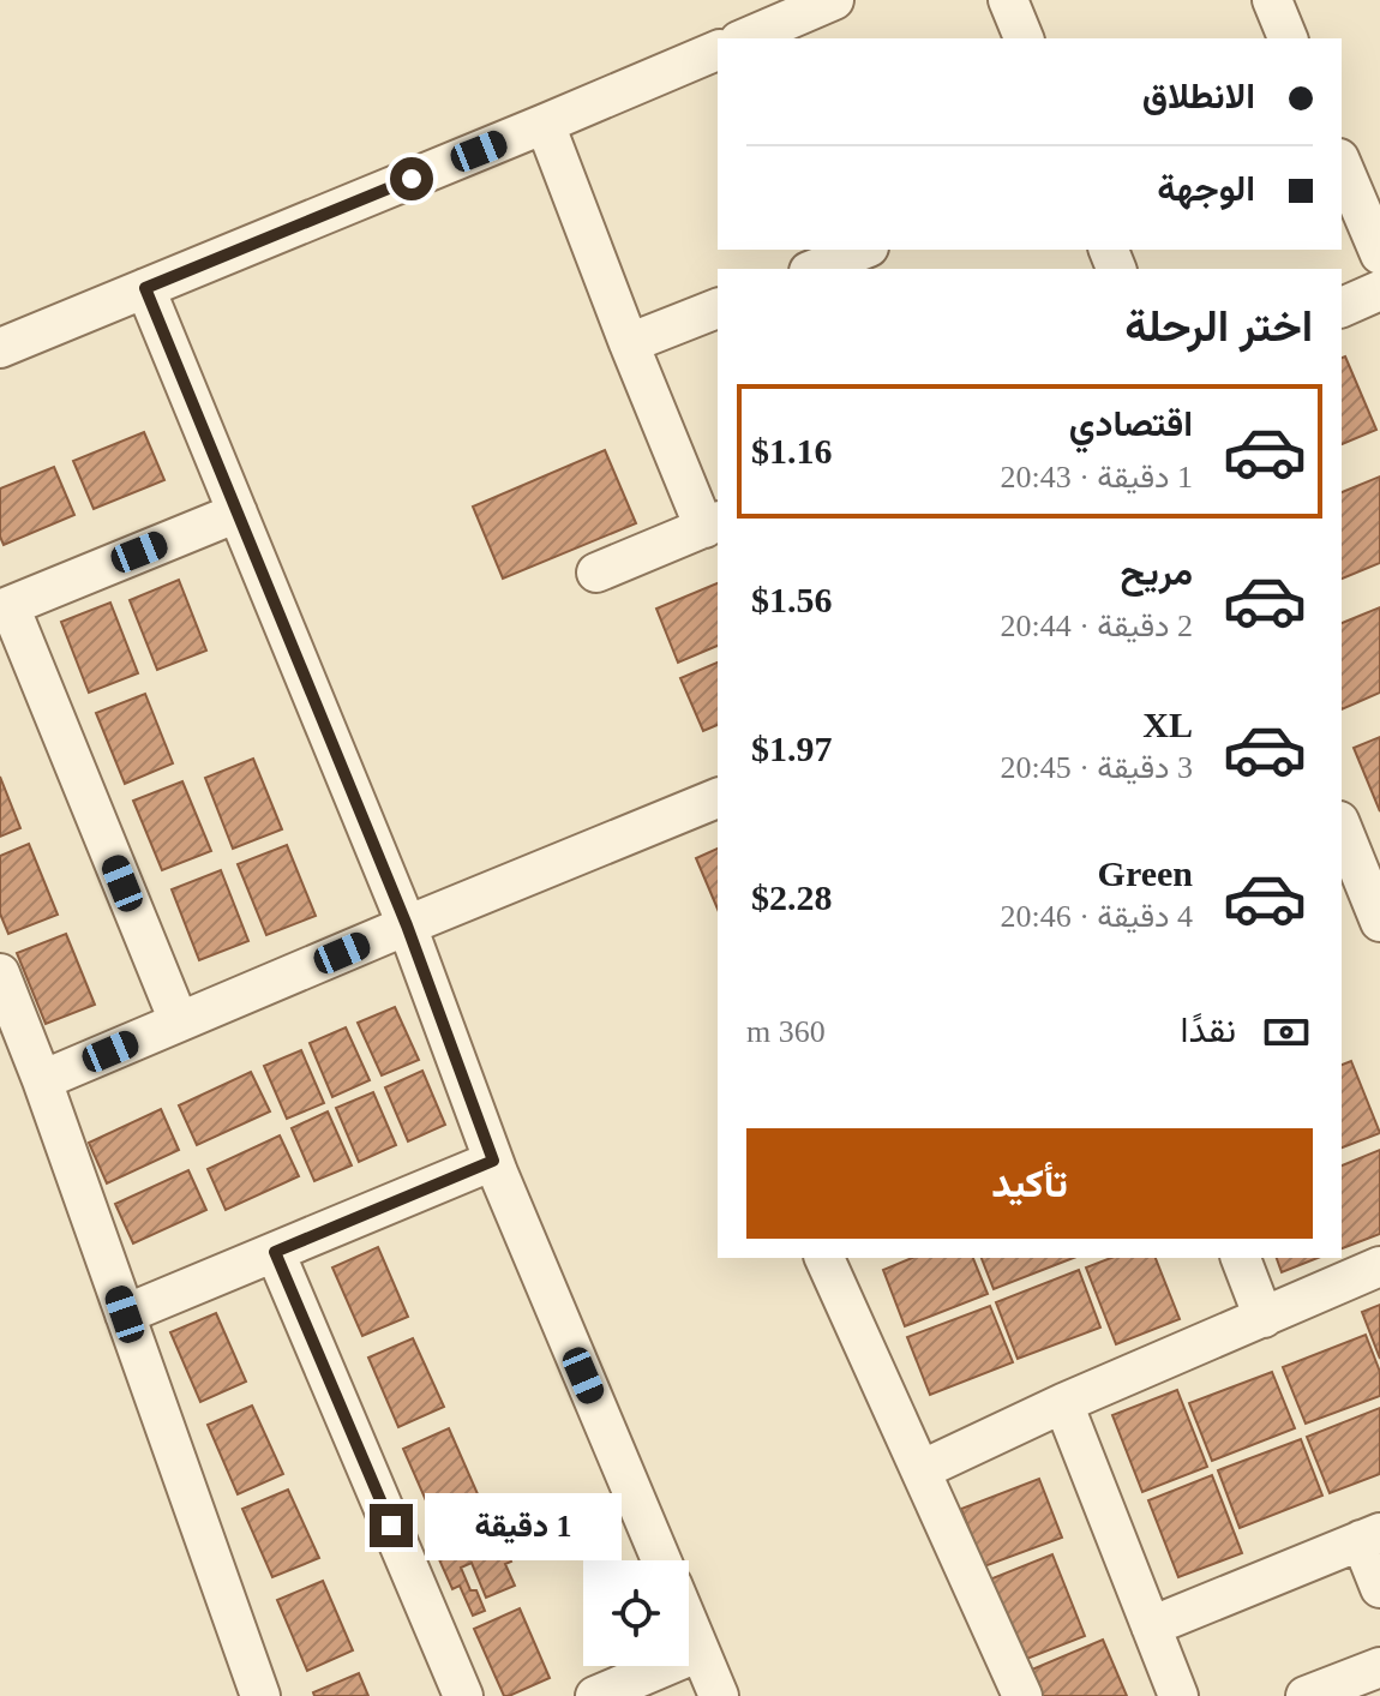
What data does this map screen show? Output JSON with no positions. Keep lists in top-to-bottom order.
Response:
{
  "page": {
    "banner": ["الانطلاق", "الوجهة"],
    "heading": "اختر الرحلة",
    "list": [
      {
        "name": "اقتصادي",
        "note": "1 دقيقة · 20:43",
        "value": "$1.16"
      },
      {
        "name": "مريح",
        "note": "2 دقيقة · 20:44",
        "value": "$1.56"
      },
      {
        "name": "XL",
        "note": "3 دقيقة · 20:45",
        "value": "$1.97"
      },
      {
        "name": "Green",
        "note": "4 دقيقة · 20:46",
        "value": "$2.28"
      }
    ],
    "pay": ["نقدًا", "360 m"],
    "buttons": "تأكيد",
    "bubble": "1 دقيقة"
  }
}
